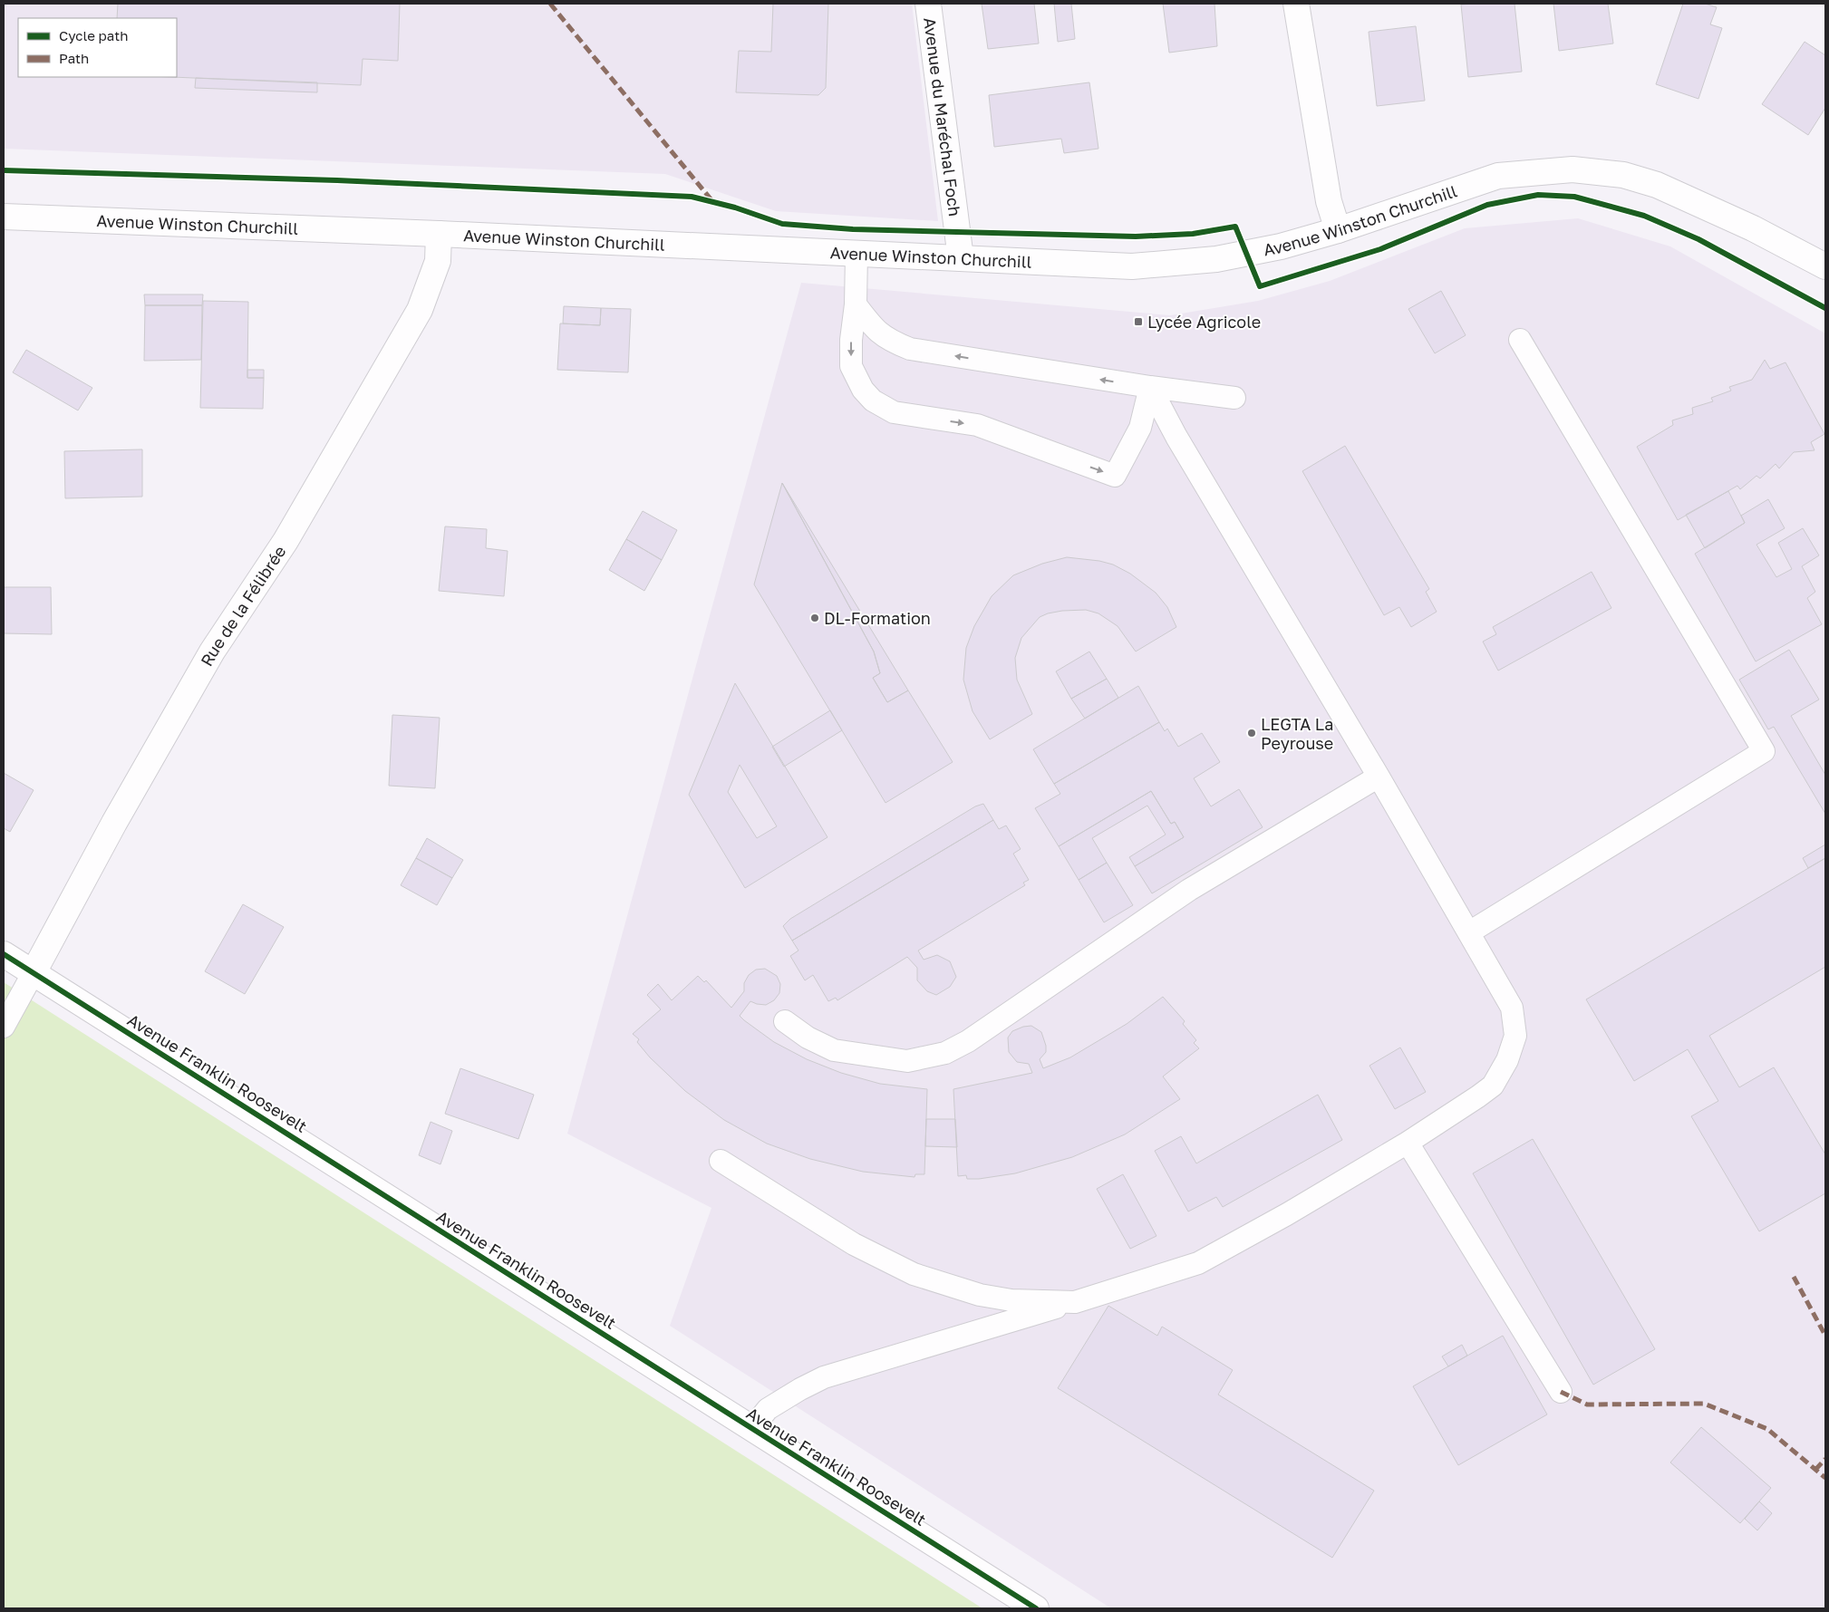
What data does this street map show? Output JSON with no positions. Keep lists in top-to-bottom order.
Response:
{
  "streets": {
    "street": [
      "Avenue du Maréchal Foch",
      "Avenue Winston Churchill",
      "Rue de la Félibrée",
      "Avenue Franklin Roosevelt"
    ]
  },
  "crossings": [
    ["Avenue du Maréchal Foch", "Avenue Winston Churchill"],
    ["Avenue Winston Churchill", "Rue de la Félibrée"],
    ["Rue de la Félibrée", "Avenue Franklin Roosevelt"]
  ],
  "places": {
    "transit": ["Lycée Agricole"],
    "other": ["DL-Formation", "LEGTA La Peyrouse"]
  },
  "legend": ["Cycle path", "Path"]
}
